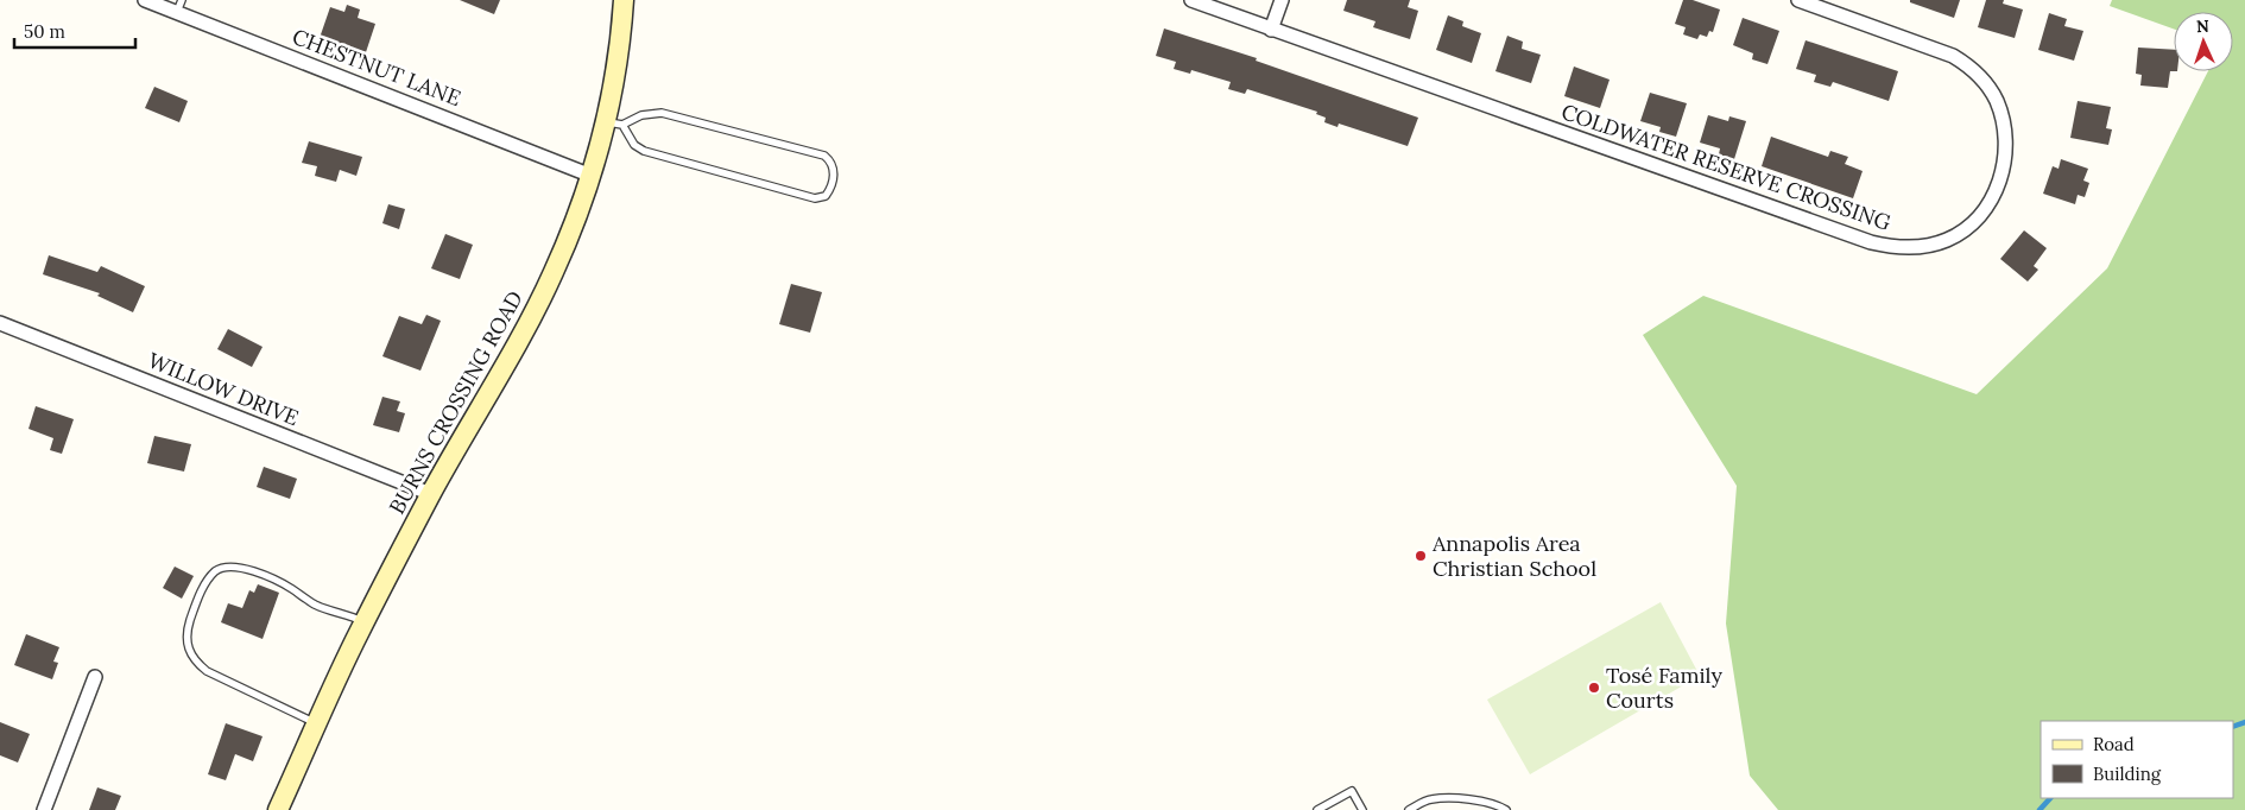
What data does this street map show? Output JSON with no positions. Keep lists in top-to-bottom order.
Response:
{
  "streets": {
    "street": [
      "CHESTNUT LANE",
      "COLDWATER RESERVE CROSSING",
      "WILLOW DRIVE",
      "BURNS CROSSING ROAD"
    ]
  },
  "crossings": [
    ["CHESTNUT LANE", "BURNS CROSSING ROAD"],
    ["WILLOW DRIVE", "BURNS CROSSING ROAD"]
  ],
  "places": ["Annapolis Area Christian School", "Tosé Family Courts"],
  "legend": ["Road", "Building"],
  "scale_bar": "50 m",
  "north": "top"
}
